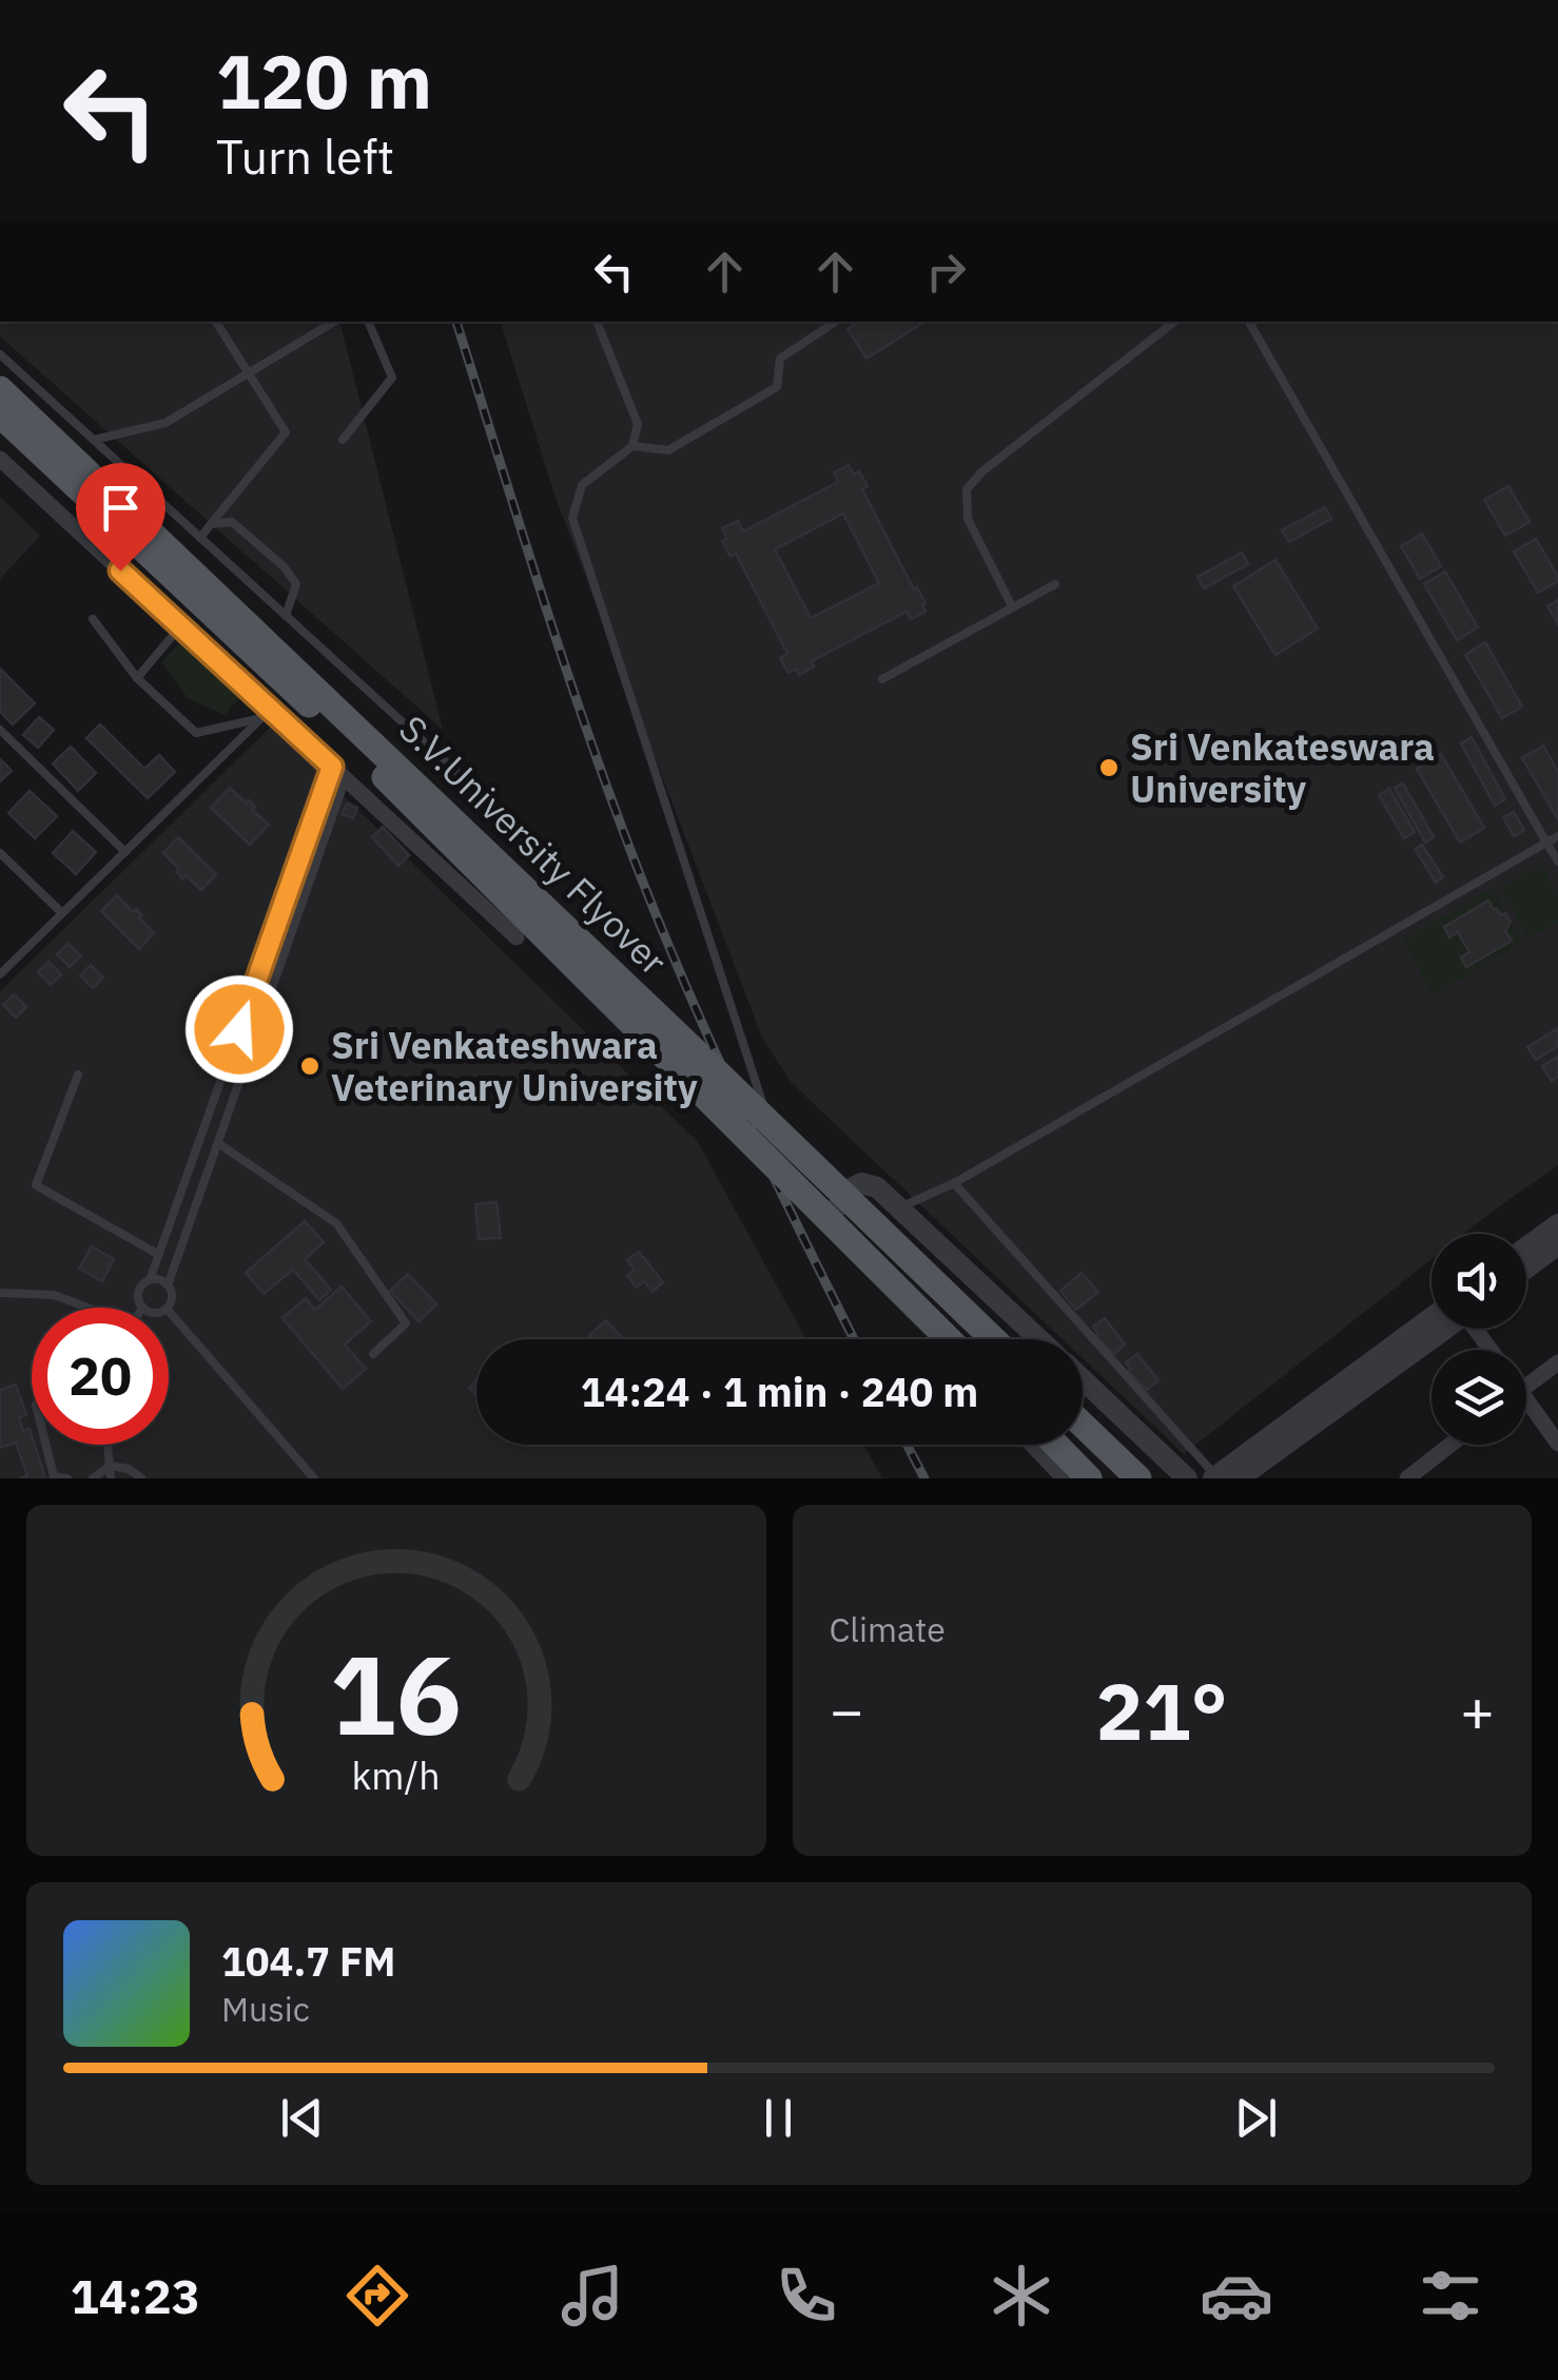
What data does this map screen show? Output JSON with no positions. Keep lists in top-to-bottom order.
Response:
{
  "streets": {
    "main road": ["S.V.University Flyover"]
  },
  "places": ["Sri Venkateswara University", "Sri Venkateshwara Veterinary University"],
  "page": {
    "turn": ["120 m", "Turn left"],
    "limit": "20",
    "trip": "14:24 · 1 min · 240 m",
    "tile": "Climate",
    "heat": ["−", "21°", "+"],
    "song": ["104.7 FM", "Music"],
    "tabs": "14:23",
    "gauge": ["16", "km/h"]
  }
}
